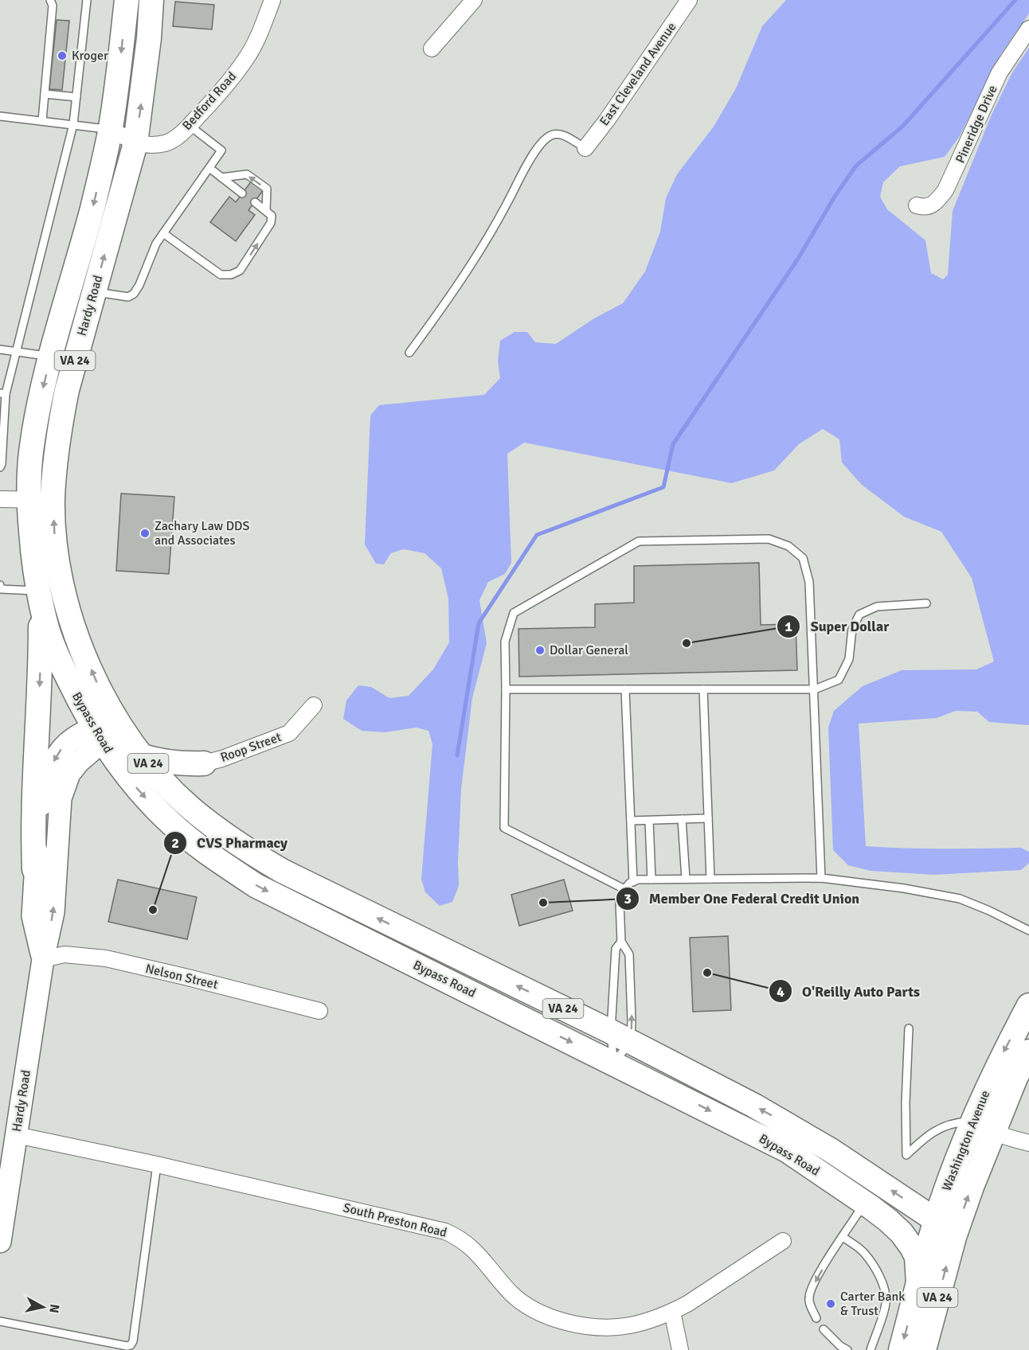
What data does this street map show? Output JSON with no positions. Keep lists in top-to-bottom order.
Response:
{
  "streets": {
    "main road": [
      "Hardy Road",
      "VA 24",
      "Bypass Road",
      "Washington Avenue"
    ],
    "street": [
      "East Cleveland Avenue",
      "Bedford Road",
      "Pineridge Drive",
      "Roop Street",
      "Nelson Street",
      "South Preston Road"
    ]
  },
  "crossings": [
    ["Bedford Road", "Hardy Road"],
    ["Hardy Road", "Bypass Road"],
    ["Hardy Road", "Nelson Street"],
    ["Hardy Road", "South Preston Road"],
    ["VA 24", "Bypass Road"],
    ["VA 24", "Washington Avenue"],
    ["Bypass Road", "Washington Avenue"]
  ],
  "places": [
    "Kroger",
    "Zachary Law DDS and Associates",
    "Super Dollar",
    "Dollar General",
    "Member One Federal Credit Union",
    "CVS Pharmacy",
    "O'Reilly Auto Parts",
    "Carter Bank & Trust"
  ],
  "north": "right"
}
